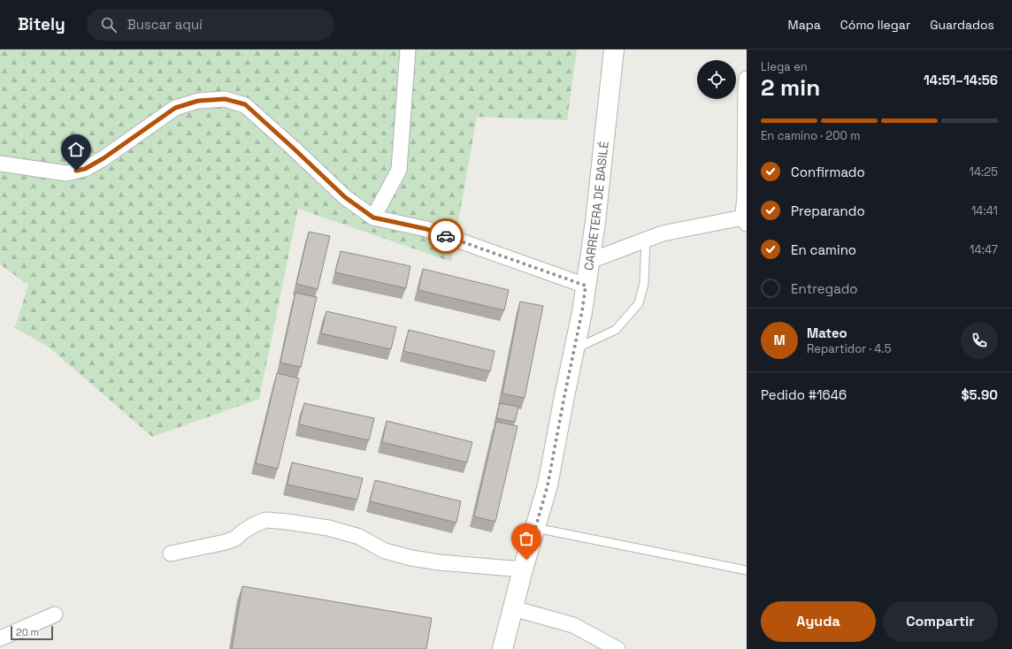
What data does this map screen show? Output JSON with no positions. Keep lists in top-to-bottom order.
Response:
{
  "streets": {
    "street": ["CARRETERA DE BASILÉ"]
  },
  "scale_bar": "20 m",
  "page": {
    "header": "Bitely",
    "search": "Buscar aquí",
    "nav": ["Mapa", "Cómo llegar", "Guardados"],
    "heading": ["2 min", "Llega en", "14:51–14:56"],
    "panel": [
      "Mateo",
      "Repartidor · 4.5",
      "Pedido #1646",
      "$5.90"
    ],
    "bar": "En camino · 200 m",
    "list": [
      ["Confirmado", "14:25"],
      ["Preparando", "14:41"],
      ["En camino", "14:47"],
      "Entregado"
    ],
    "round": "M",
    "buttons": ["Ayuda", "Compartir"],
    "scale": "20 m"
  }
}
